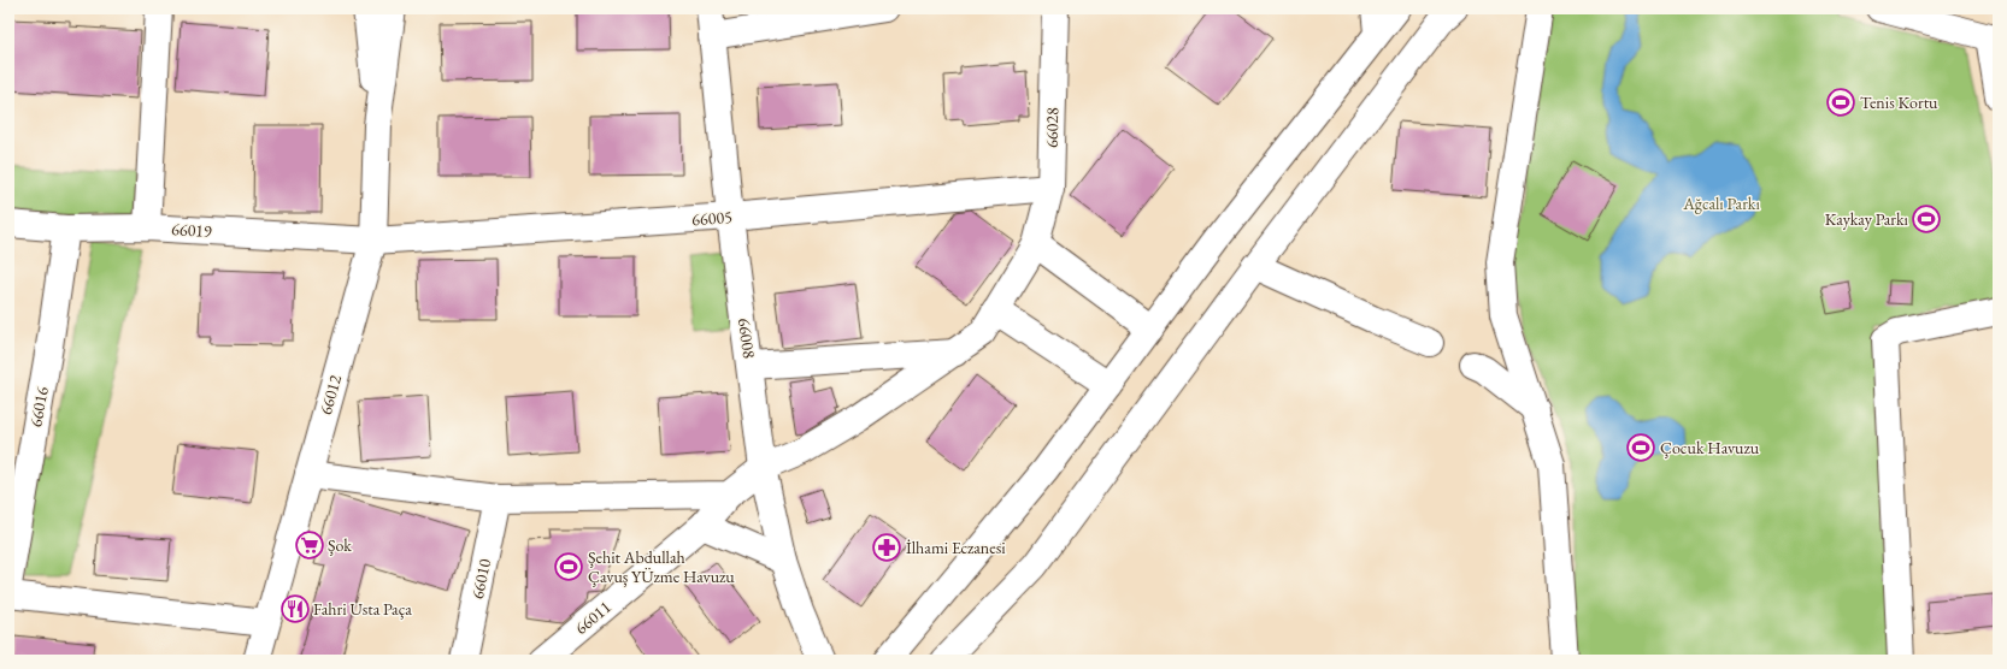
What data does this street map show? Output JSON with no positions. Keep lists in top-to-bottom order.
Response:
{
  "streets": {
    "street": [
      "66028",
      "66005",
      "66019",
      "66008",
      "66012",
      "66016",
      "66010",
      "66011"
    ]
  },
  "crossings": [
    ["66028", "66005"],
    ["66028", "66011"],
    ["66005", "66019"],
    ["66005", "66008"],
    ["66005", "66012"],
    ["66019", "66012"],
    ["66019", "66016"],
    ["66008", "66011"]
  ],
  "parks": ["Ağcalı Parkı"],
  "places": {
    "sports": [
      "Tenis Kortu",
      "Kaykay Parkı",
      "Çocuk Havuzu",
      "Şehit Abdullah Çavuş YÜzme Havuzu"
    ],
    "supermarket": ["Şok"],
    "pharmacy": ["İlhami Eczanesi"],
    "restaurant": ["Fahri Usta Paça"]
  }
}
